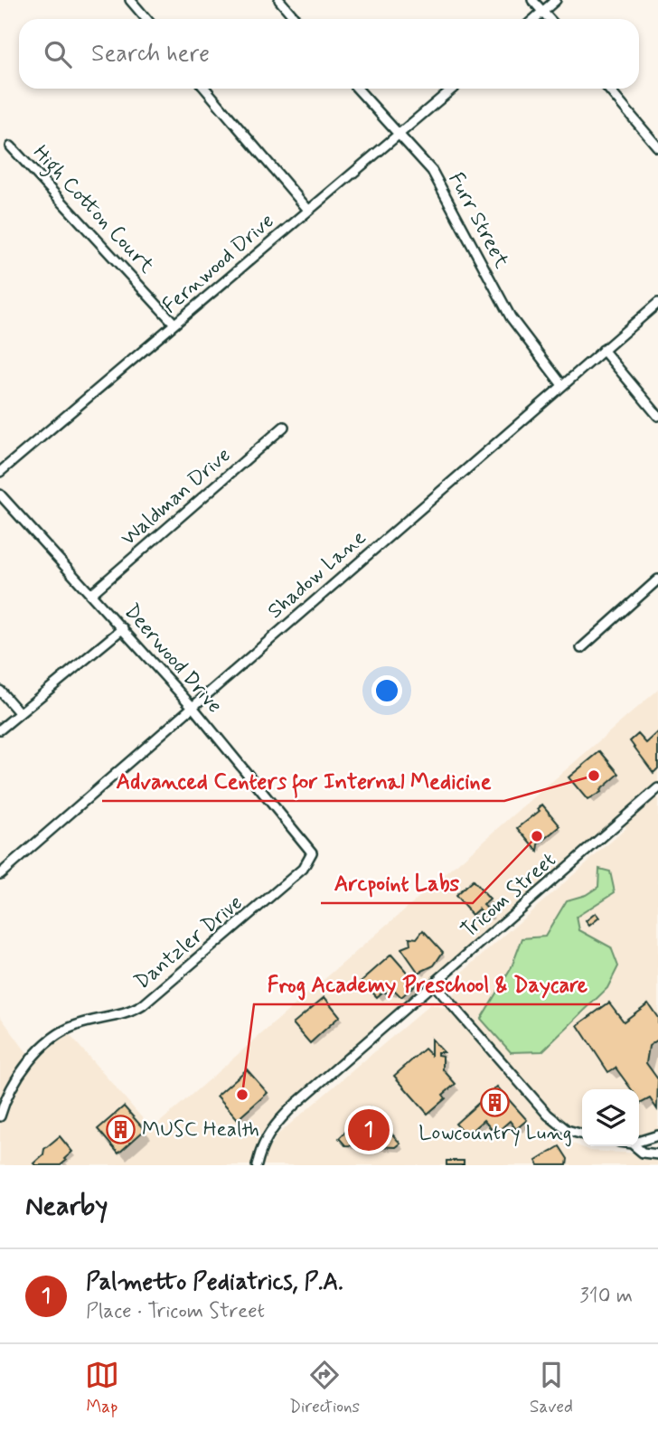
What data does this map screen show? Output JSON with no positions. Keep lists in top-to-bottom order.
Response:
{
  "streets": {
    "street": [
      "High Cotton Court",
      "Furr Street",
      "Fernwood Drive",
      "Waldman Drive",
      "Shadow Lane",
      "Deerwood Drive",
      "Tricom Street",
      "Dantzler Drive"
    ]
  },
  "crossings": [
    ["High Cotton Court", "Fernwood Drive"],
    ["Furr Street", "Fernwood Drive"],
    ["Furr Street", "Shadow Lane"],
    ["Waldman Drive", "Deerwood Drive"],
    ["Shadow Lane", "Deerwood Drive"],
    ["Deerwood Drive", "Dantzler Drive"]
  ],
  "places": {
    "other": ["Advanced Centers for Internal Medicine", "Arcpoint Labs", "Frog Academy Preschool & Daycare"],
    "building": ["Lowcountry Lung", "MUSC Health"]
  },
  "page": {
    "search": "Search here",
    "pins": "1",
    "heading": "Nearby",
    "list": [
      {
        "mark": "1",
        "name": "Palmetto Pediatrics, P.A.",
        "note": "Place · Tricom Street",
        "value": "310 m"
      }
    ],
    "nav": ["Map", "Directions", "Saved"]
  }
}
